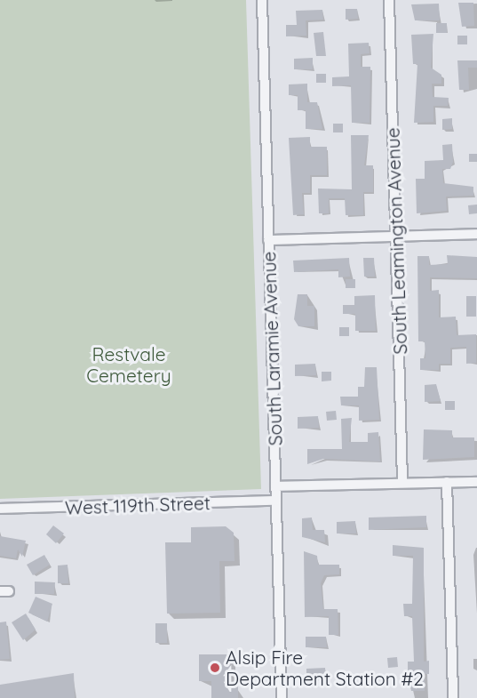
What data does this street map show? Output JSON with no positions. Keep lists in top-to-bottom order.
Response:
{
  "streets": {
    "street": ["South Leamington Avenue", "South Laramie Avenue", "West 119th Street"]
  },
  "crossings": [
    ["South Laramie Avenue", "West 119th Street"]
  ],
  "parks": ["Restvale Cemetery"],
  "places": ["Alsip Fire Department Station #2"]
}
